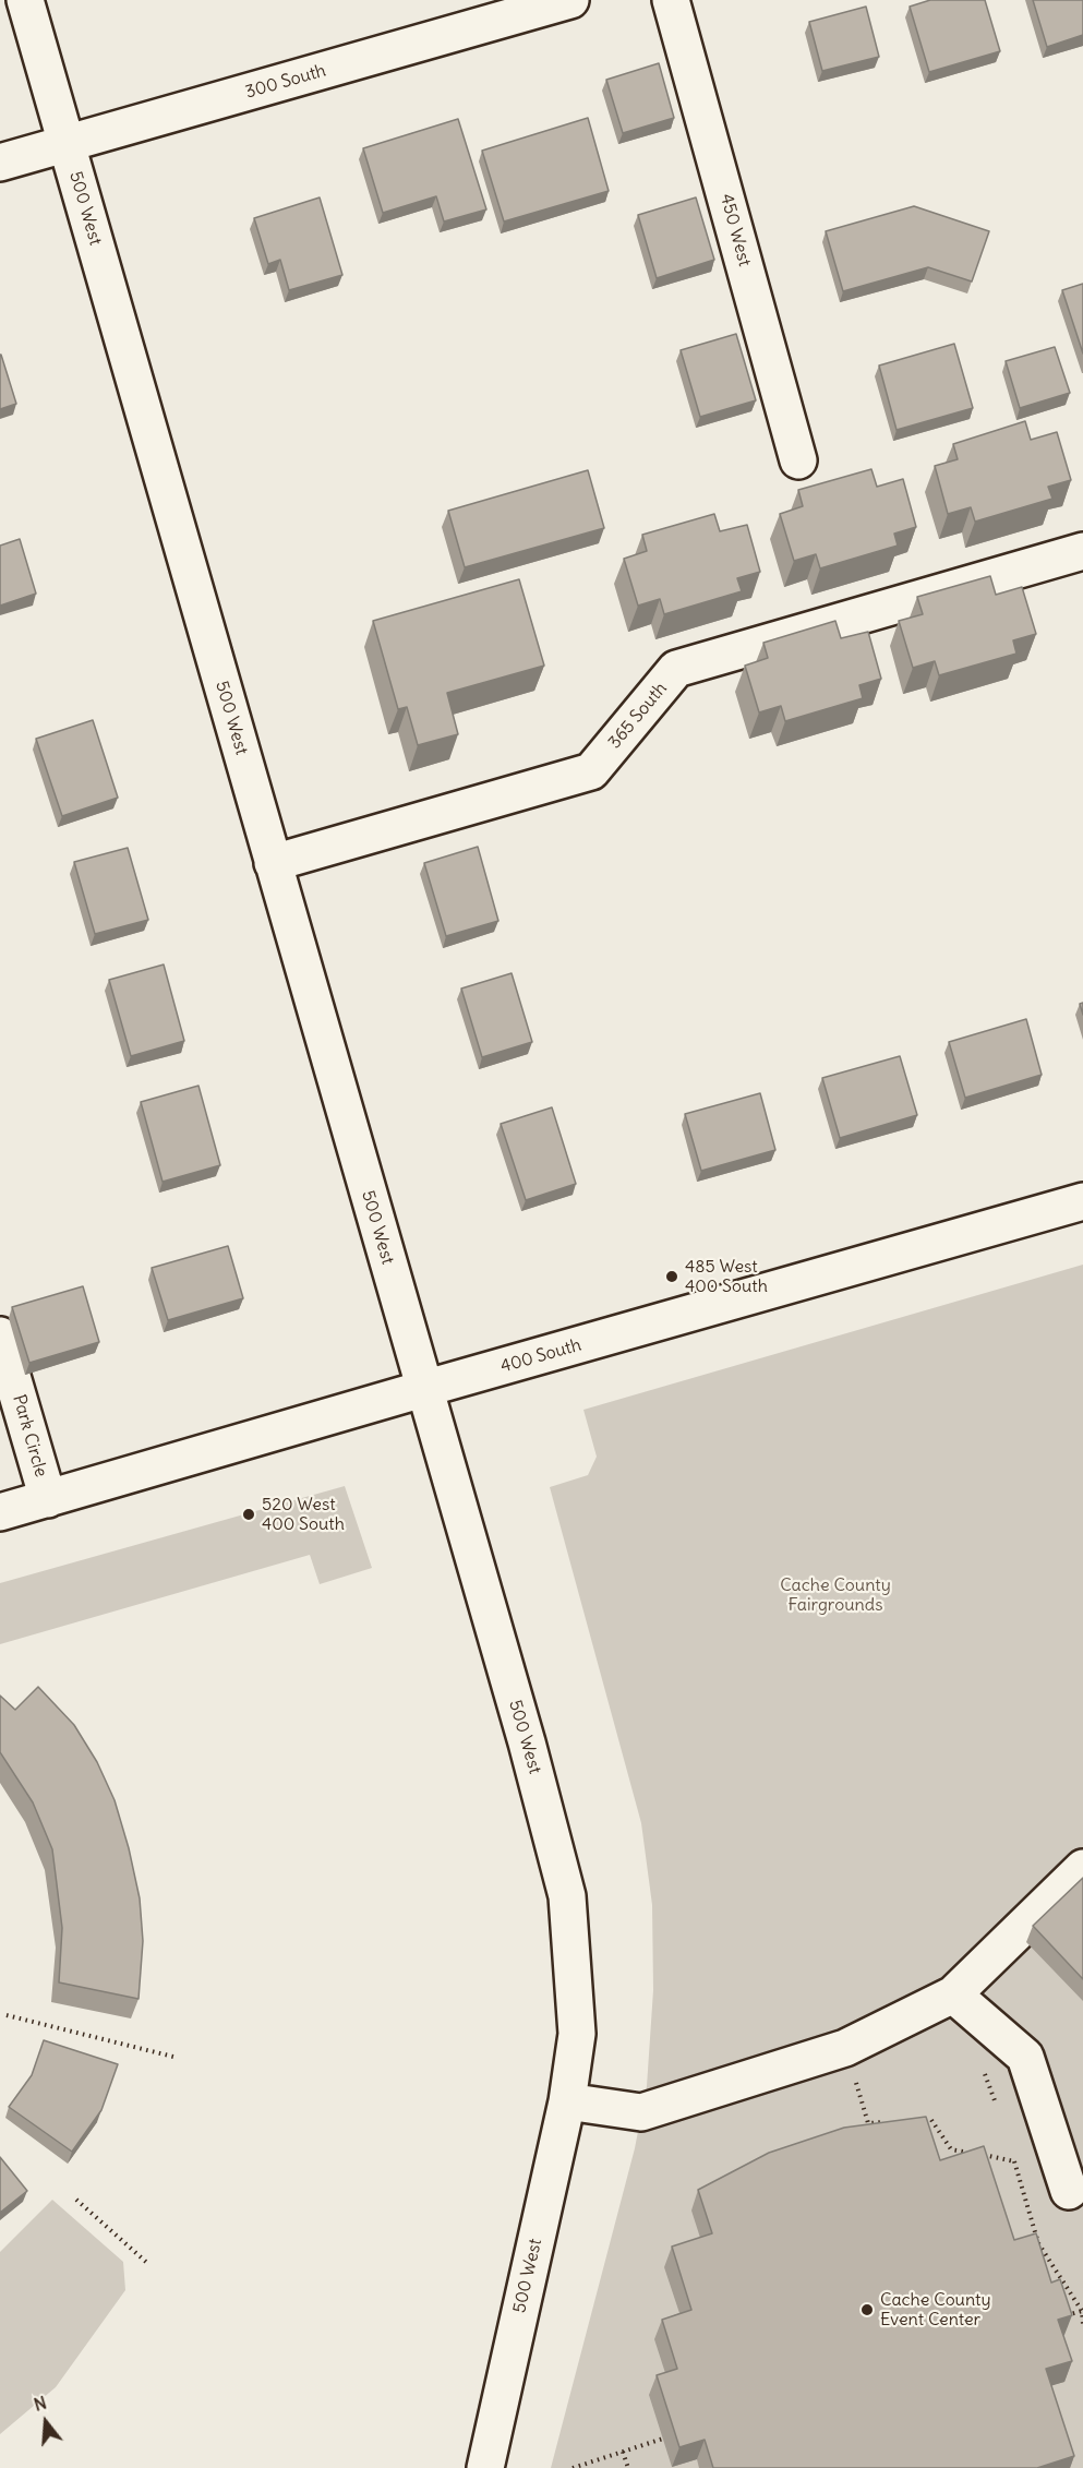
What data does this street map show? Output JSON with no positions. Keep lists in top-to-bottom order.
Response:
{
  "streets": {
    "street": [
      "300 South",
      "500 West",
      "450 West",
      "365 South",
      "400 South",
      "Park Circle"
    ]
  },
  "crossings": [
    ["300 South", "500 West"],
    ["500 West", "365 South"],
    ["500 West", "400 South"],
    ["400 South", "Park Circle"]
  ],
  "parks": ["Cache County Fairgrounds"],
  "places": ["485 West 400 South", "520 West 400 South", "Cache County Event Center"],
  "north": "top"
}
